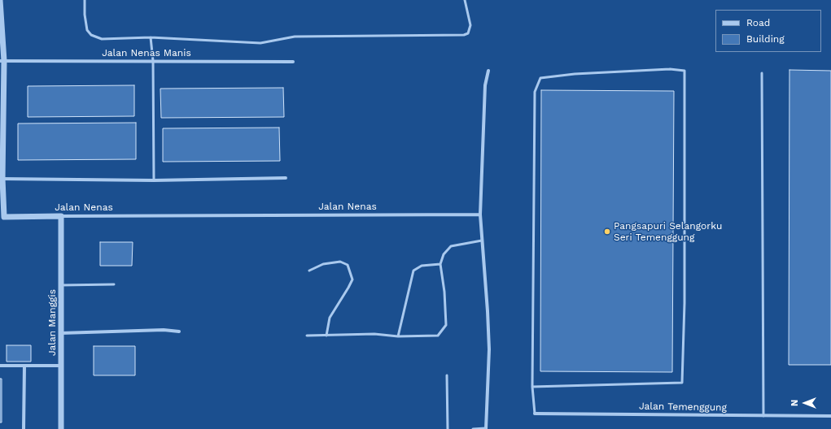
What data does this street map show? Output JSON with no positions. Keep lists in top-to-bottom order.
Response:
{
  "streets": {
    "street": [
      "Jalan Nenas Manis",
      "Jalan Nenas",
      "Jalan Manggis",
      "Jalan Temenggung"
    ]
  },
  "crossings": [
    ["Jalan Nenas", "Jalan Manggis"]
  ],
  "places": ["Pangsapuri Selangorku Seri Temenggung"],
  "legend": ["Road", "Building"],
  "north": "left"
}
